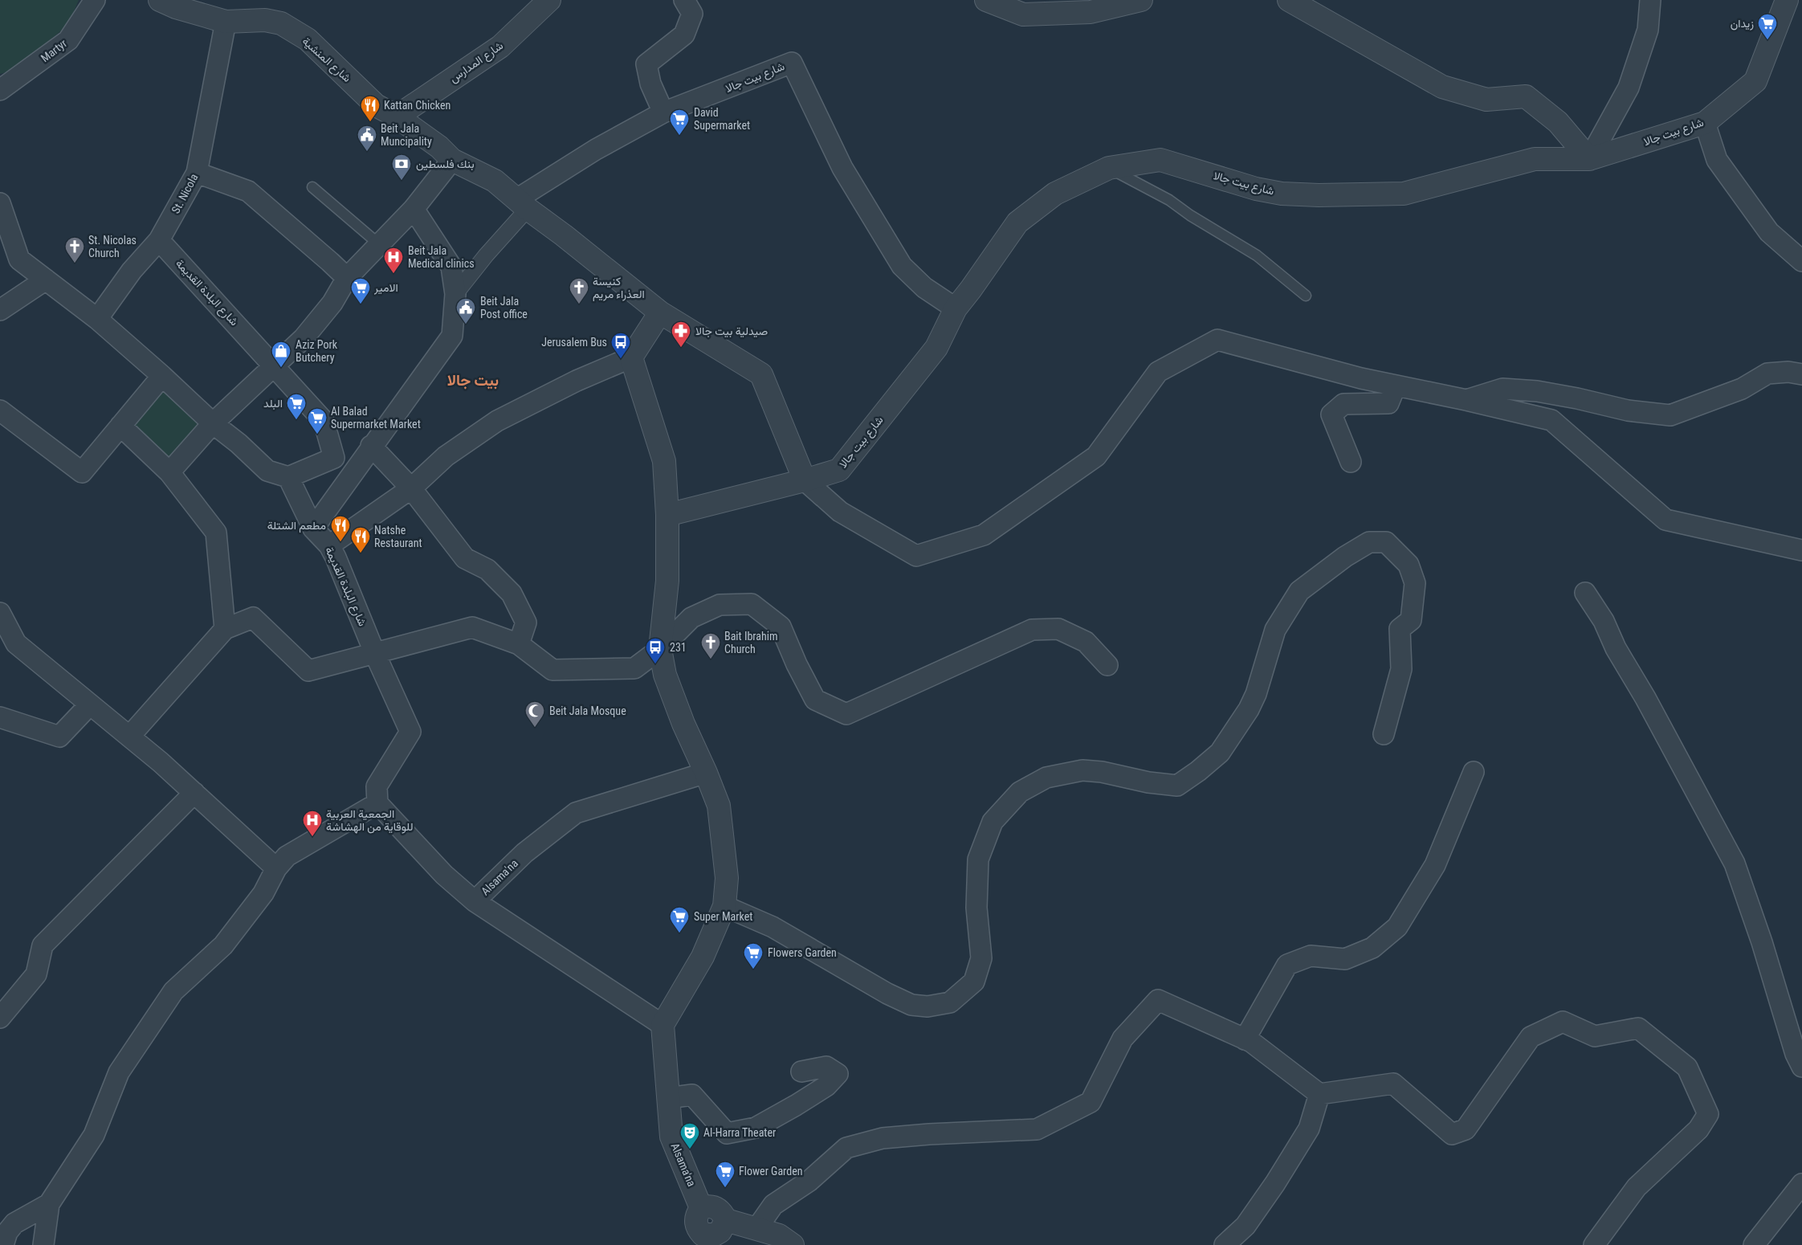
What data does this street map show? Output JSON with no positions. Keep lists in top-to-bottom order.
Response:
{
  "streets": {
    "street": [
      "Martyr",
      "شارع المنشية",
      "شارع المدارس",
      "شارع بيت جالا",
      "St. Nicola",
      "شارع البلدة القديمة",
      "Alsama'na"
    ]
  },
  "crossings": [
    ["شارع المنشية", "شارع المدارس"],
    ["شارع المنشية", "شارع بيت جالا"],
    ["شارع المنشية", "St. Nicola"],
    ["St. Nicola", "شارع البلدة القديمة"]
  ],
  "districts": ["بيت جالا"],
  "places": {
    "supermarket": [
      "زيدان",
      "David Supermarket",
      "الامير",
      "البلد",
      "Al Balad Supermarket Market",
      "Super Market",
      "Flowers Garden",
      "Flower Garden"
    ],
    "restaurant": ["Kattan Chicken", "مطعم الشتلة", "Natshe Restaurant"],
    "public building": ["Beit Jala Muncipality", "Beit Jala Post office"],
    "bank": ["بنك فلسطين"],
    "church": ["St. Nicolas Church", "كنيسة العذراء مريم", "Bait Ibrahim Church"],
    "hospital": ["Beit Jala Medical clinics", "الجمعية العربية للوقاية من الهشاشة"],
    "pharmacy": ["صيدلية بيت جالا"],
    "bus stop": ["Jerusalem Bus", "231"],
    "shop": ["Aziz Pork Butchery"],
    "mosque": ["Beit Jala Mosque"],
    "theatre": ["Al-Harra Theater"]
  }
}
